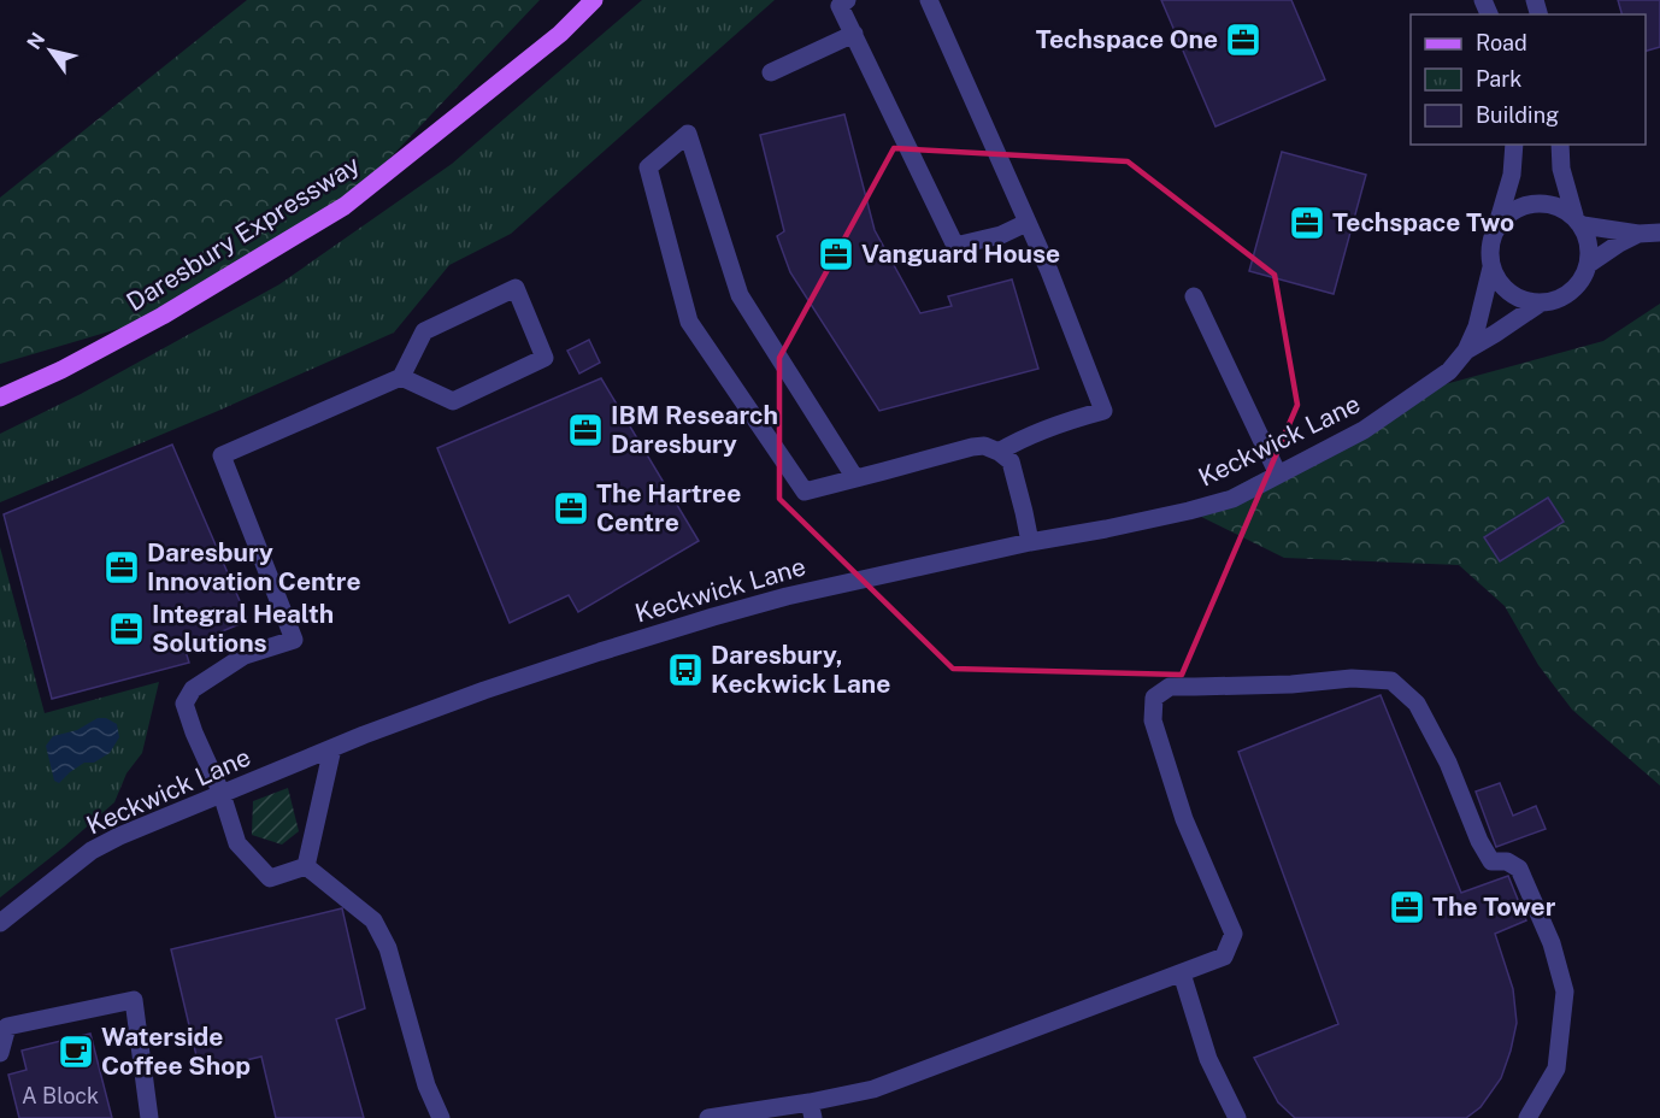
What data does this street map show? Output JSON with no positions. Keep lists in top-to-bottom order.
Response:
{
  "streets": {
    "main road": ["Daresbury Expressway"],
    "street": ["Keckwick Lane"]
  },
  "places": {
    "office": [
      "Techspace One",
      "Techspace Two",
      "Vanguard House",
      "IBM Research Daresbury",
      "The Hartree Centre",
      "Daresbury Innovation Centre",
      "Integral Health Solutions",
      "The Tower"
    ],
    "bus stop": ["Daresbury, Keckwick Lane"],
    "cafe": ["Waterside Coffee Shop"]
  },
  "house_numbers": ["A Block"],
  "legend": ["Road", "Park", "Building"],
  "north": "top left"
}
